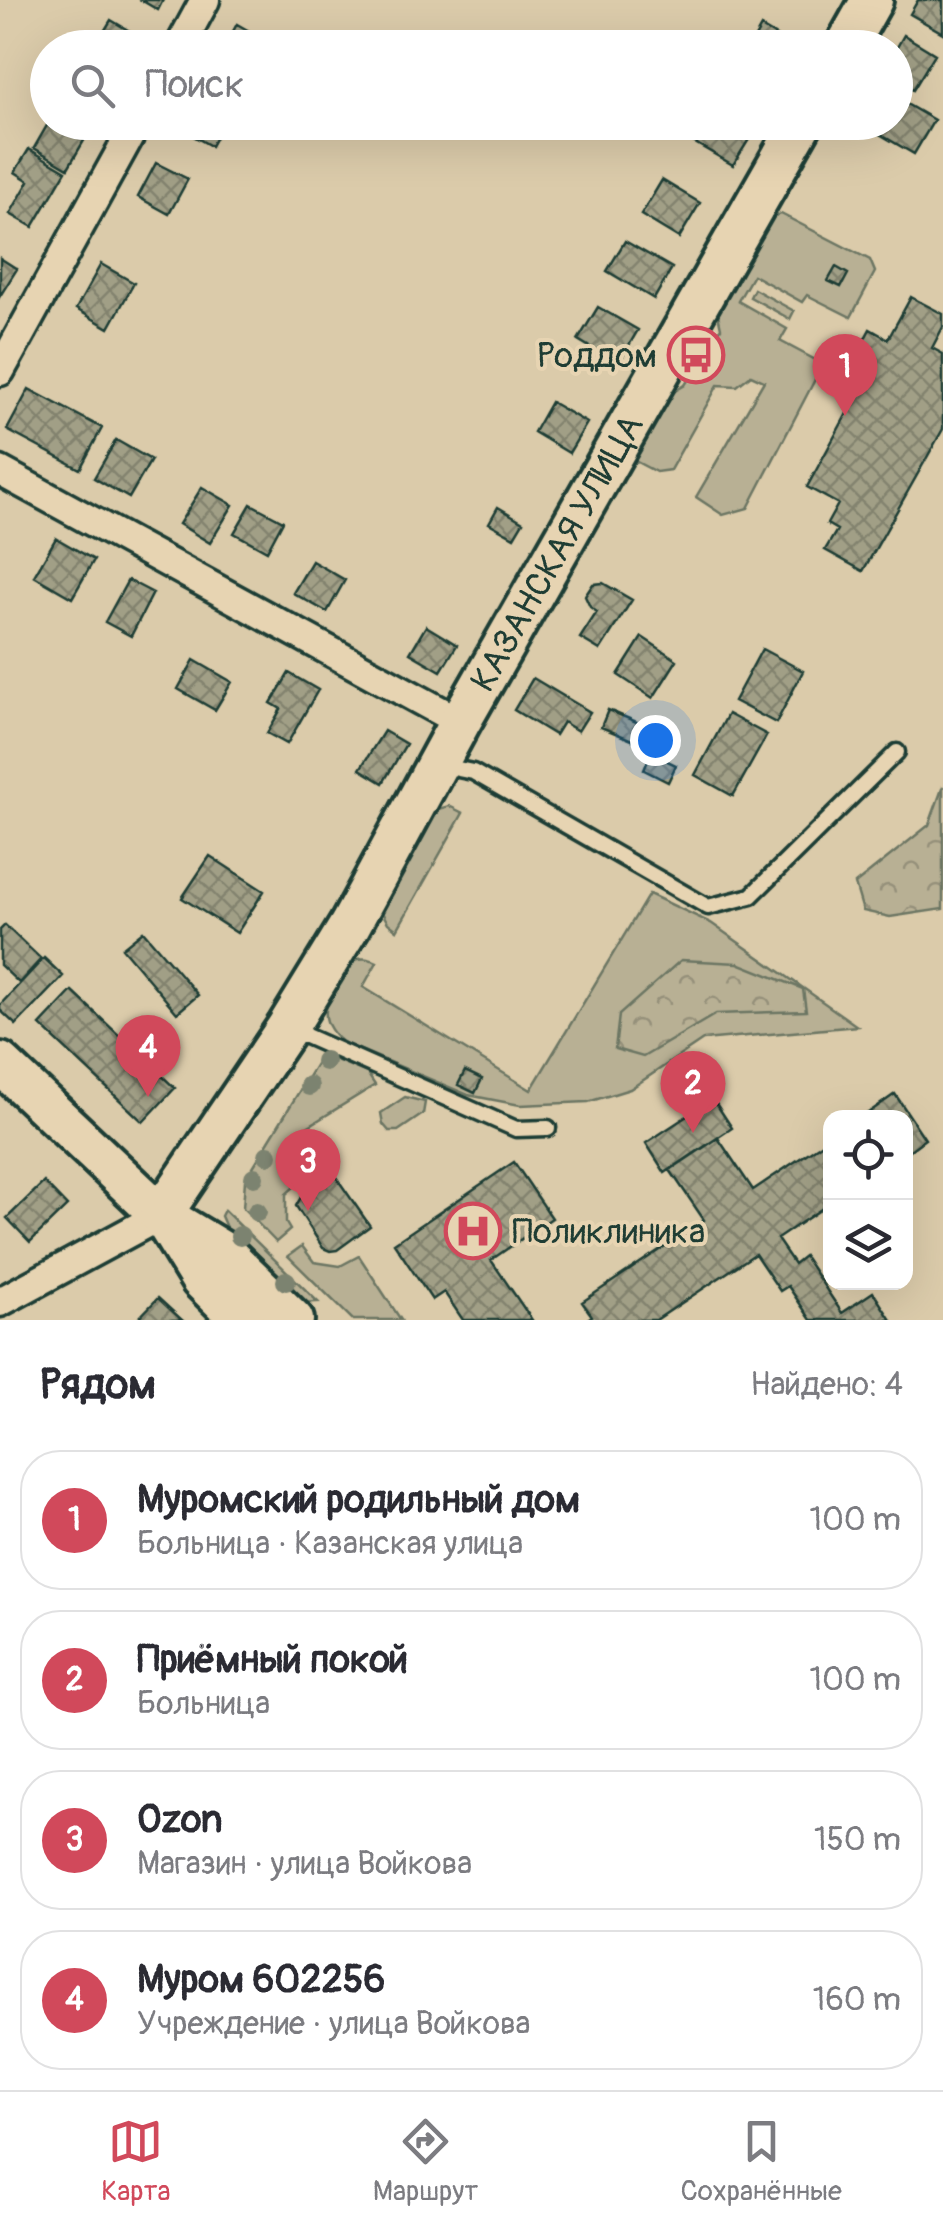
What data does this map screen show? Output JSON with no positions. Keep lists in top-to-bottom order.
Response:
{
  "streets": {
    "street": ["КАЗАНСКАЯ УЛИЦА"]
  },
  "places": {
    "bus stop": ["Роддом"],
    "hospital": ["Поликлиника"]
  },
  "page": {
    "search": "Поиск",
    "pins": [
      "1",
      "4",
      "2",
      "3"
    ],
    "heading": ["Рядом", "Найдено: 4"],
    "list": [
      {
        "mark": "1",
        "name": "Муромский родильный дом",
        "note": "Больница · Казанская улица",
        "value": "100 m"
      },
      {
        "mark": "2",
        "name": "Приёмный покой",
        "note": "Больница",
        "value": "100 m"
      },
      {
        "mark": "3",
        "name": "Ozon",
        "note": "Магазин · улица Войкова",
        "value": "150 m"
      },
      {
        "mark": "4",
        "name": "Муром 602256",
        "note": "Учреждение · улица Войкова",
        "value": "160 m"
      }
    ],
    "nav": ["Карта", "Маршрут", "Сохранённые"]
  }
}
